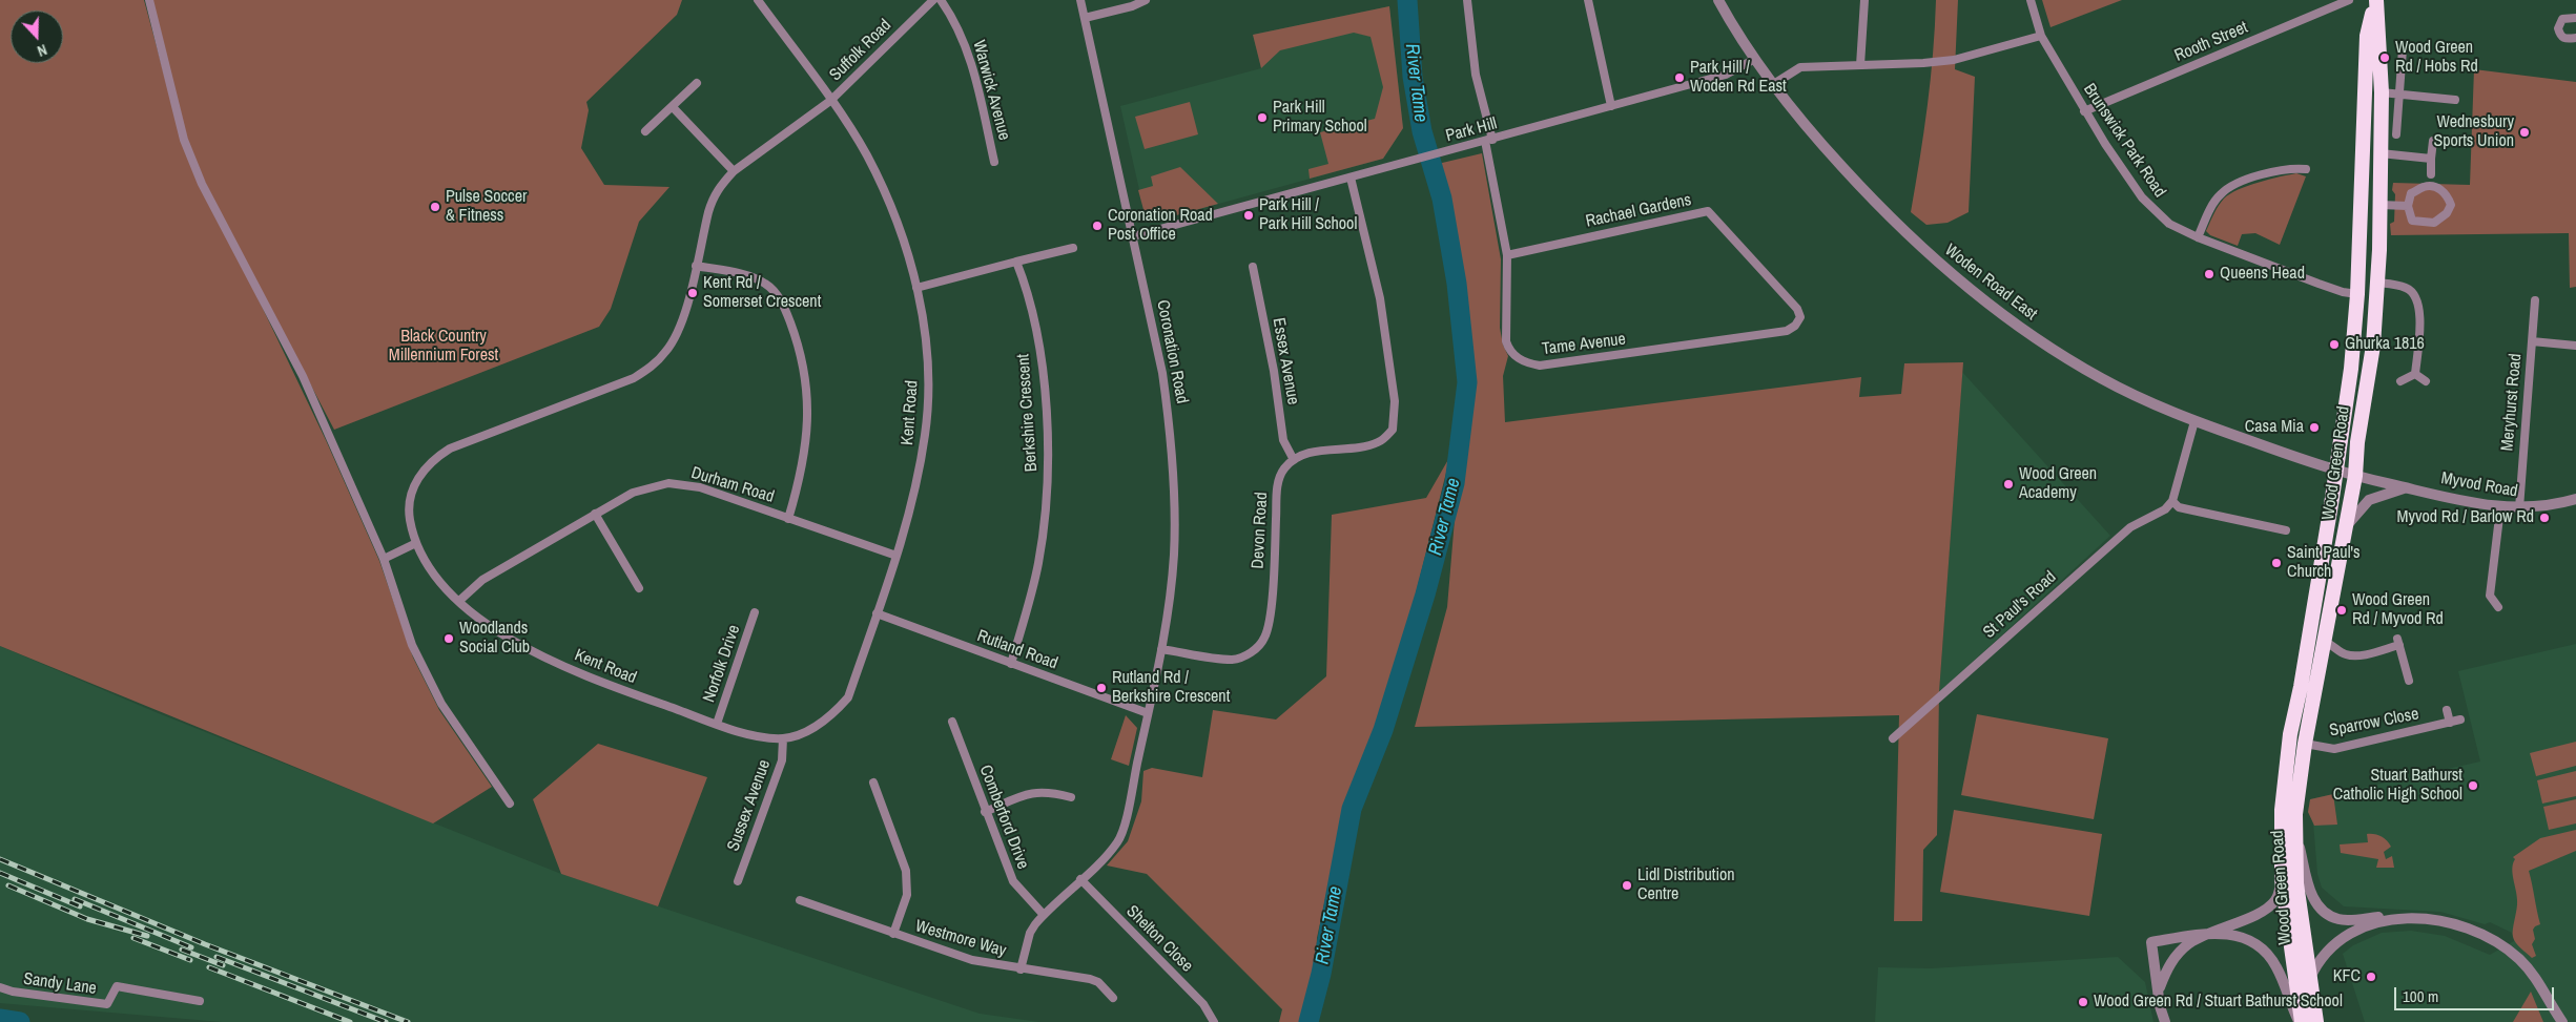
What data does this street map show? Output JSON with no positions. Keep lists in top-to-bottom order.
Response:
{
  "streets": {
    "highway": ["Wood Green Road"],
    "street": [
      "Rooth Street",
      "Suffolk Road",
      "Warwick Avenue",
      "Park Hill",
      "Brunswick Park Road",
      "Rachael Gardens",
      "Woden Road East",
      "Tame Avenue",
      "Coronation Road",
      "Essex Avenue",
      "Meryhurst Road",
      "Kent Road",
      "Berkshire Crescent",
      "Durham Road",
      "Myvod Road",
      "Devon Road",
      "St Paul's Road",
      "Rutland Road",
      "Norfolk Drive",
      "Sparrow Close",
      "Sussex Avenue",
      "Comberford Drive",
      "Westmore Way",
      "Shelton Close",
      "Sandy Lane"
    ]
  },
  "crossings": [
    ["Rooth Street", "Brunswick Park Road"],
    ["Suffolk Road", "Kent Road"],
    ["Park Hill", "Woden Road East"],
    ["Park Hill", "Tame Avenue"],
    ["Park Hill", "Coronation Road"],
    ["Brunswick Park Road", "Wood Green Road"],
    ["Rachael Gardens", "Tame Avenue"],
    ["Woden Road East", "Wood Green Road"],
    ["Woden Road East", "Myvod Road"],
    ["Coronation Road", "Devon Road"],
    ["Coronation Road", "Rutland Road"],
    ["Coronation Road", "Comberford Drive"],
    ["Coronation Road", "Westmore Way"],
    ["Coronation Road", "Shelton Close"],
    ["Essex Avenue", "Devon Road"],
    ["Meryhurst Road", "Myvod Road"],
    ["Kent Road", "Durham Road"],
    ["Kent Road", "Rutland Road"],
    ["Kent Road", "Norfolk Drive"],
    ["Kent Road", "Sussex Avenue"],
    ["Berkshire Crescent", "Rutland Road"],
    ["Wood Green Road", "Myvod Road"],
    ["Wood Green Road", "Sparrow Close"]
  ],
  "water": ["River Tame"],
  "parks": ["Black Country Millennium Forest"],
  "places": [
    "Wood Green Rd / Hobs Rd",
    "Park Hill / Woden Rd East",
    "Park Hill Primary School",
    "Wednesbury Sports Union",
    "Pulse Soccer & Fitness",
    "Park Hill / Park Hill School",
    "Coronation Road Post Office",
    "Queens Head",
    "Kent Rd / Somerset Crescent",
    "Ghurka 1816",
    "Casa Mia",
    "Wood Green Academy",
    "Myvod Rd / Barlow Rd",
    "Saint Paul's Church",
    "Wood Green Rd / Myvod Rd",
    "Woodlands Social Club",
    "Rutland Rd / Berkshire Crescent",
    "Stuart Bathurst Catholic High School",
    "Lidl Distribution Centre",
    "KFC",
    "Wood Green Rd / Stuart Bathurst School"
  ],
  "scale_bar": "100 m",
  "north": "bottom"
}
